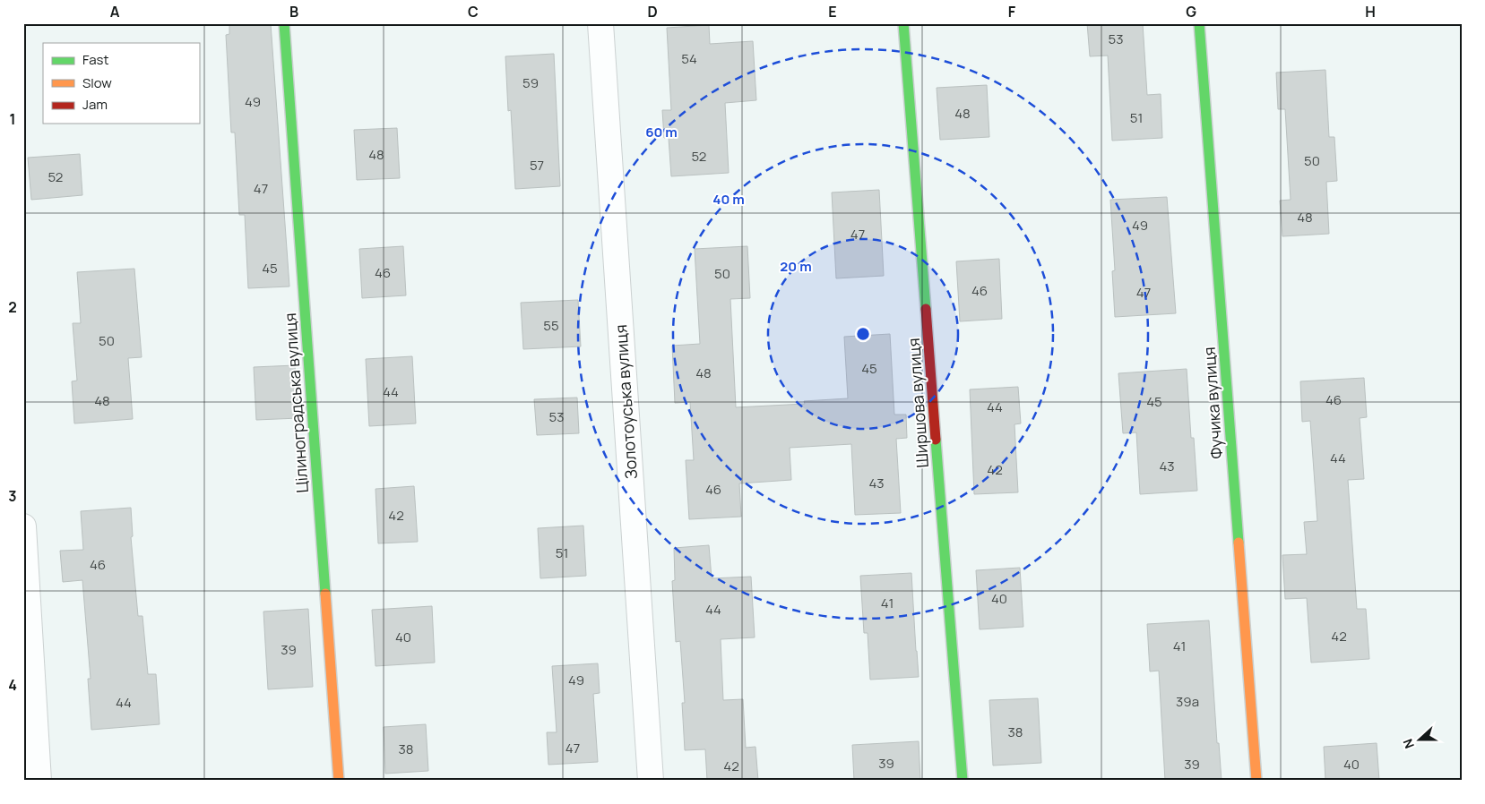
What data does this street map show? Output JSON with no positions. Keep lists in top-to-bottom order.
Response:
{
  "streets": {
    "street": [
      "Золотоуська вулиця",
      "Цілиноградська вулиця",
      "Ширшова вулиця",
      "Фучика вулиця"
    ]
  },
  "house_numbers": [
    "53",
    "54",
    "59",
    "49",
    "48",
    "51",
    "48",
    "52",
    "50",
    "57",
    "52",
    "47",
    "48",
    "49",
    "47",
    "45",
    "46",
    "50",
    "46",
    "47",
    "55",
    "50",
    "45",
    "48",
    "44",
    "46",
    "48",
    "45",
    "44",
    "53",
    "44",
    "43",
    "42",
    "43",
    "46",
    "42",
    "51",
    "46",
    "40",
    "41",
    "44",
    "42",
    "40",
    "41",
    "39",
    "49",
    "39а",
    "44",
    "38",
    "47",
    "38",
    "39",
    "39",
    "40",
    "42"
  ],
  "legend": ["Fast", "Slow", "Jam"],
  "north": "left",
  "grid": {
    "columns": [
      "A",
      "B",
      "C",
      "D",
      "E",
      "F",
      "G",
      "H"
    ],
    "rows": [
      "1",
      "2",
      "3",
      "4"
    ]
  },
  "rings": ["60 m", "40 m", "20 m"]
}
